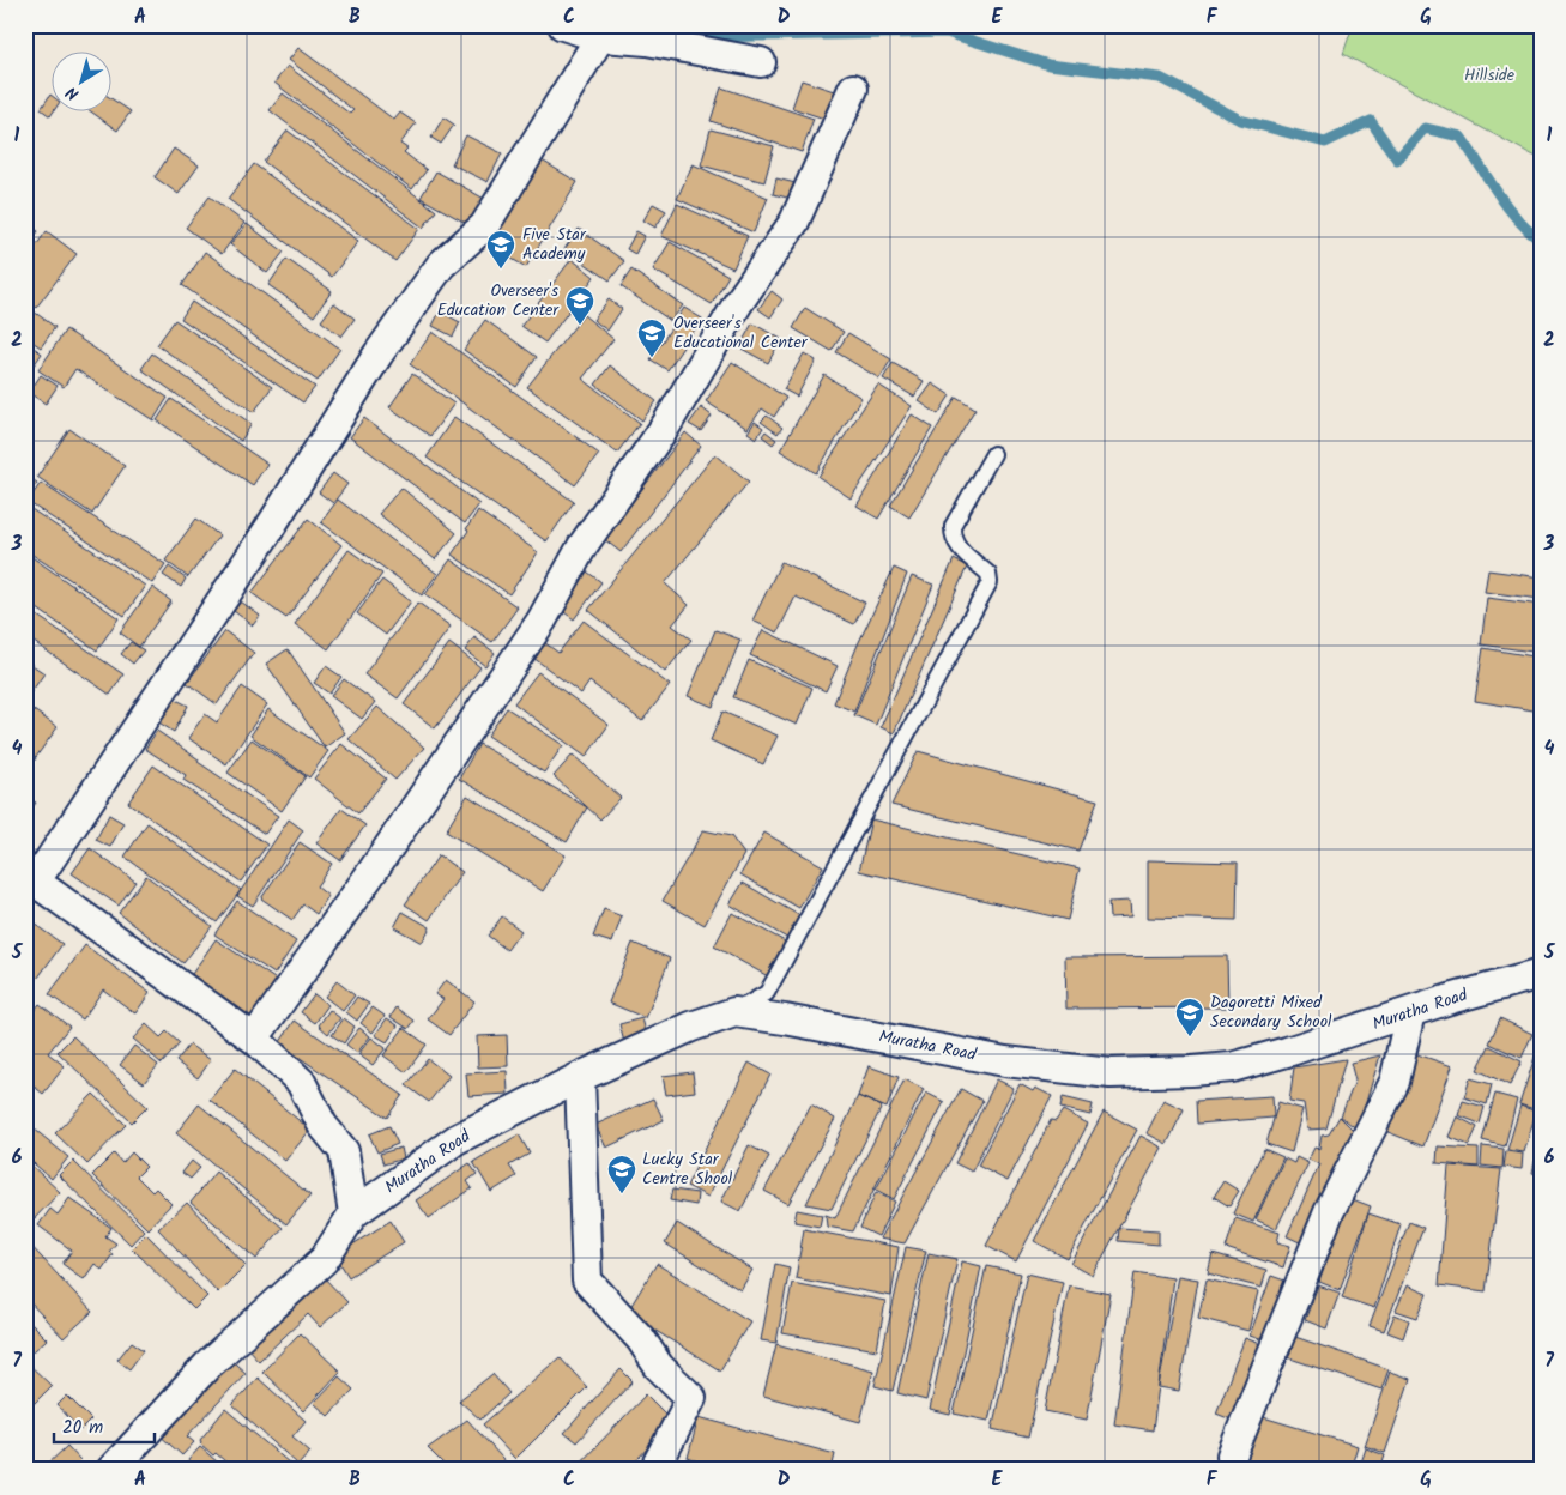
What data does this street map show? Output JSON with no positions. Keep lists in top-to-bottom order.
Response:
{
  "streets": {
    "street": ["Muratha Road"]
  },
  "parks": ["Hillside"],
  "places": {
    "school or university": [
      "Five Star Academy",
      "Overseer's Education Center",
      "Overseer's Educational Center",
      "Dagoretti Mixed Secondary School",
      "Lucky Star Centre Shool"
    ]
  },
  "scale_bar": "20 m",
  "north": "bottom left",
  "grid": {
    "columns": [
      "A",
      "B",
      "C",
      "D",
      "E",
      "F",
      "G"
    ],
    "rows": [
      "1",
      "2",
      "3",
      "4",
      "5",
      "6",
      "7"
    ]
  }
}
